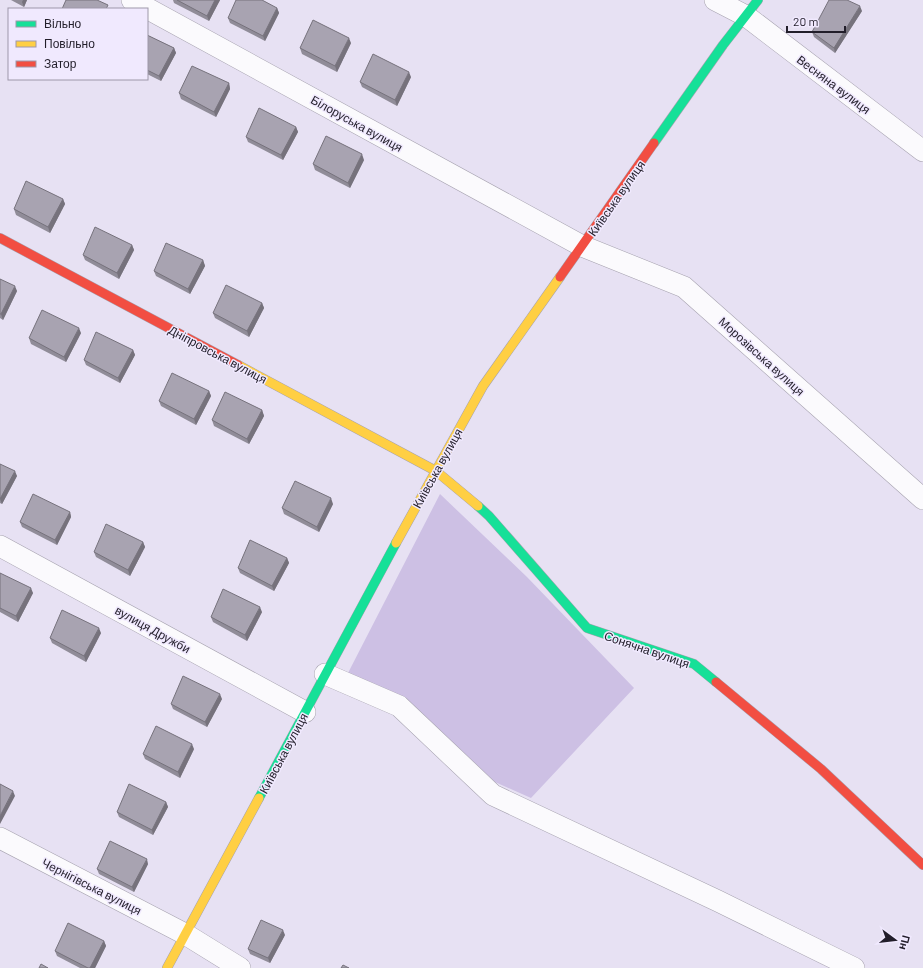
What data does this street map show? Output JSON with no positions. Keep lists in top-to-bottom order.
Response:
{
  "streets": {
    "street": [
      "Весняна вулиця",
      "Білоруська вулиця",
      "Київська вулиця",
      "Дніпровська вулиця",
      "Морозівська вулиця",
      "вулиця Дружби",
      "Сонячна вулиця",
      "Чернігівська вулиця"
    ]
  },
  "crossings": [
    ["Весняна вулиця", "Київська вулиця"],
    ["Білоруська вулиця", "Київська вулиця"],
    ["Білоруська вулиця", "Морозівська вулиця"],
    ["Київська вулиця", "Дніпровська вулиця"],
    ["Київська вулиця", "Морозівська вулиця"],
    ["Київська вулиця", "вулиця Дружби"],
    ["Київська вулиця", "Сонячна вулиця"],
    ["Київська вулиця", "Чернігівська вулиця"],
    ["Дніпровська вулиця", "Сонячна вулиця"]
  ],
  "legend": ["Вільно", "Повільно", "Затор"],
  "scale_bar": "20 m",
  "north": "right"
}
